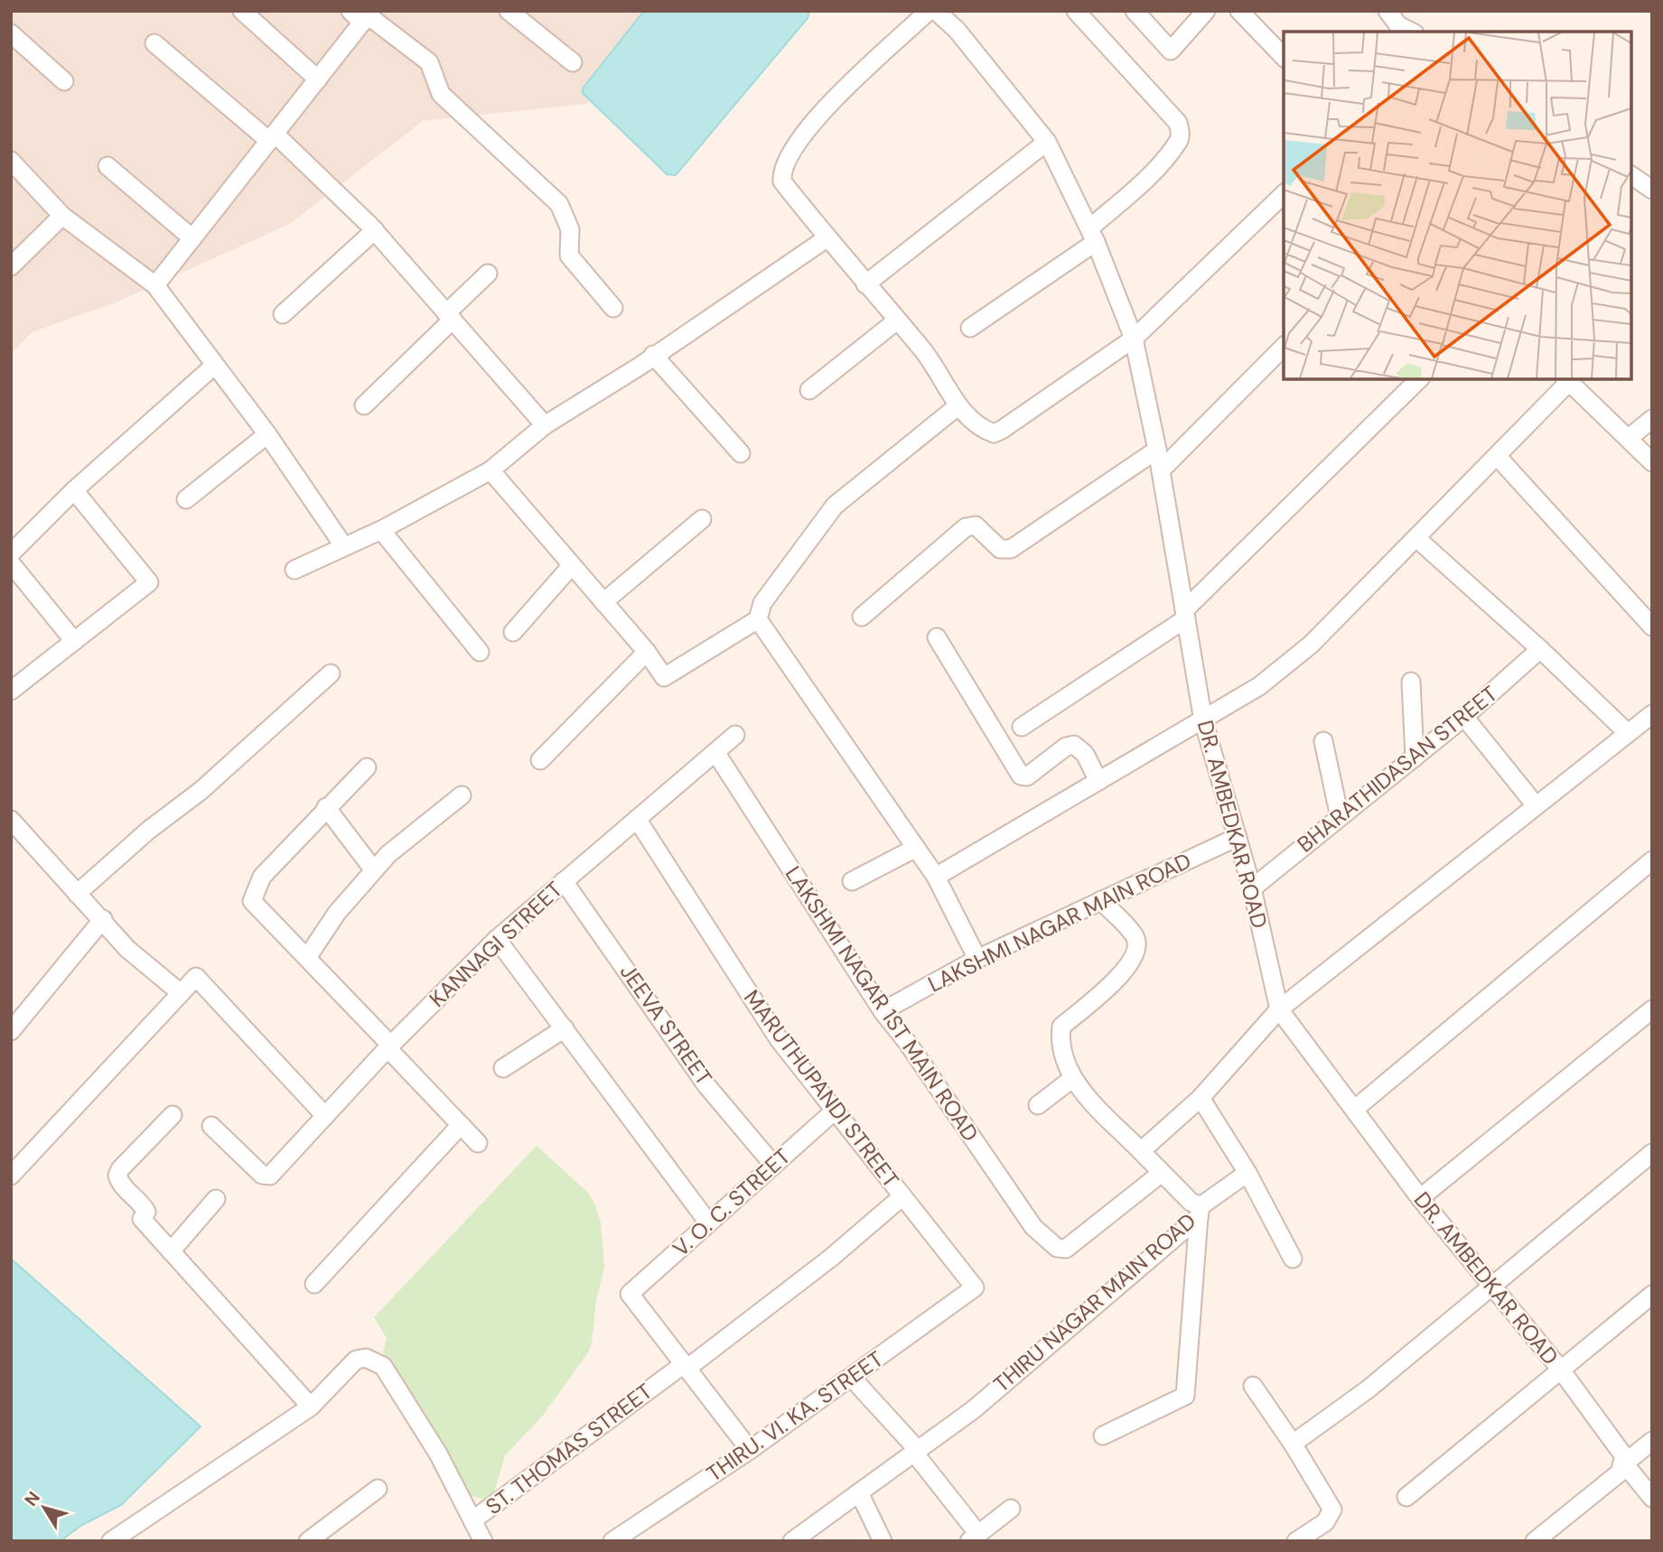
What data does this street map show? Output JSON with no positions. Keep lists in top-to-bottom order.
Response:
{
  "streets": {
    "street": [
      "BHARATHIDASAN STREET",
      "DR. AMBEDKAR ROAD",
      "LAKSHMI NAGAR MAIN ROAD",
      "KANNAGI STREET",
      "LAKSHMI NAGAR 1ST MAIN ROAD",
      "JEEVA STREET",
      "MARUTHUPANDI STREET",
      "V. O. C. STREET",
      "THIRU NAGAR MAIN ROAD",
      "THIRU. VI. KA. STREET",
      "ST. THOMAS STREET"
    ]
  },
  "crossings": [
    ["BHARATHIDASAN STREET", "DR. AMBEDKAR ROAD"],
    ["DR. AMBEDKAR ROAD", "LAKSHMI NAGAR MAIN ROAD"],
    ["LAKSHMI NAGAR MAIN ROAD", "LAKSHMI NAGAR 1ST MAIN ROAD"],
    ["LAKSHMI NAGAR MAIN ROAD", "THIRU NAGAR MAIN ROAD"],
    ["KANNAGI STREET", "LAKSHMI NAGAR 1ST MAIN ROAD"],
    ["KANNAGI STREET", "JEEVA STREET"],
    ["KANNAGI STREET", "MARUTHUPANDI STREET"],
    ["LAKSHMI NAGAR 1ST MAIN ROAD", "THIRU NAGAR MAIN ROAD"],
    ["JEEVA STREET", "V. O. C. STREET"],
    ["MARUTHUPANDI STREET", "V. O. C. STREET"],
    ["MARUTHUPANDI STREET", "THIRU. VI. KA. STREET"],
    ["MARUTHUPANDI STREET", "ST. THOMAS STREET"],
    ["V. O. C. STREET", "ST. THOMAS STREET"]
  ],
  "north": "top left"
}
